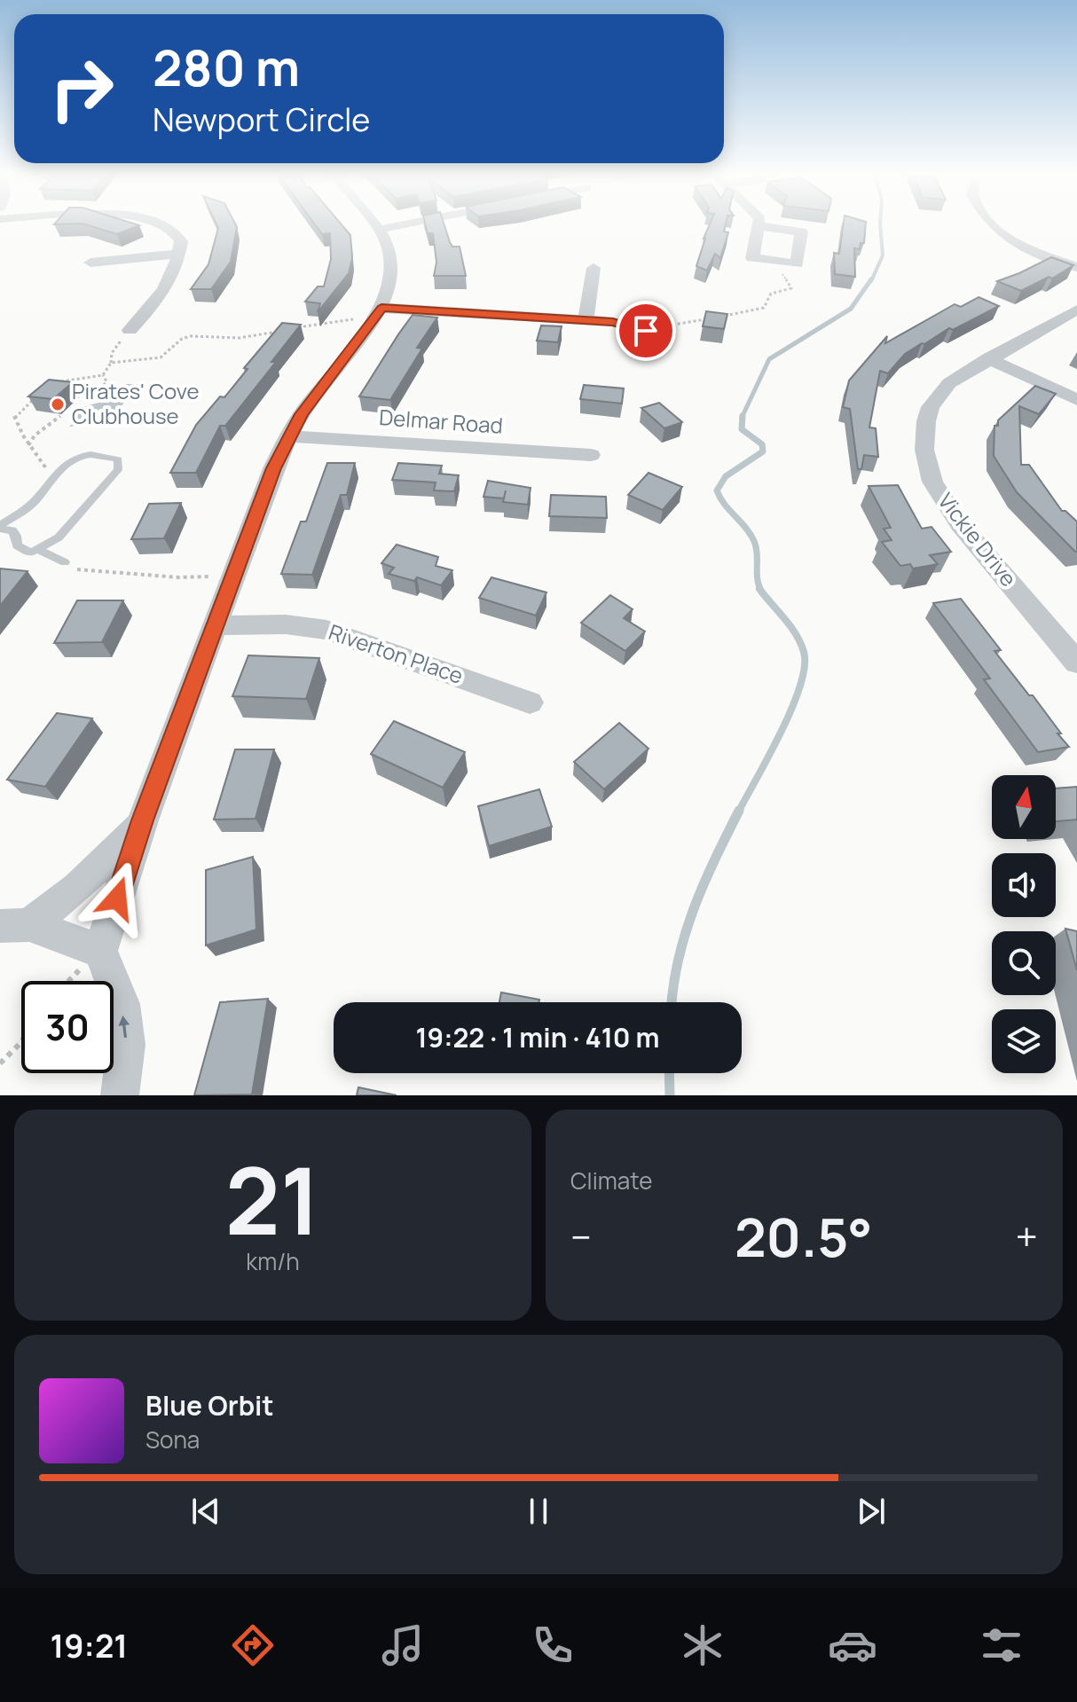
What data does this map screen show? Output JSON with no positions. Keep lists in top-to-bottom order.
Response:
{
  "streets": {
    "street": ["Delmar Road", "Vickie Drive", "Riverton Place"]
  },
  "places": ["Pirates' Cove Clubhouse"],
  "north": "top",
  "page": {
    "turn": ["280 m", "Newport Circle"],
    "limit": "30",
    "trip": "19:22 · 1 min · 410 m",
    "tile": [
      ["21", "km/h"],
      "Climate"
    ],
    "heat": ["−", "20.5°", "+"],
    "song": ["Blue Orbit", "Sona"],
    "tabs": "19:21"
  }
}
